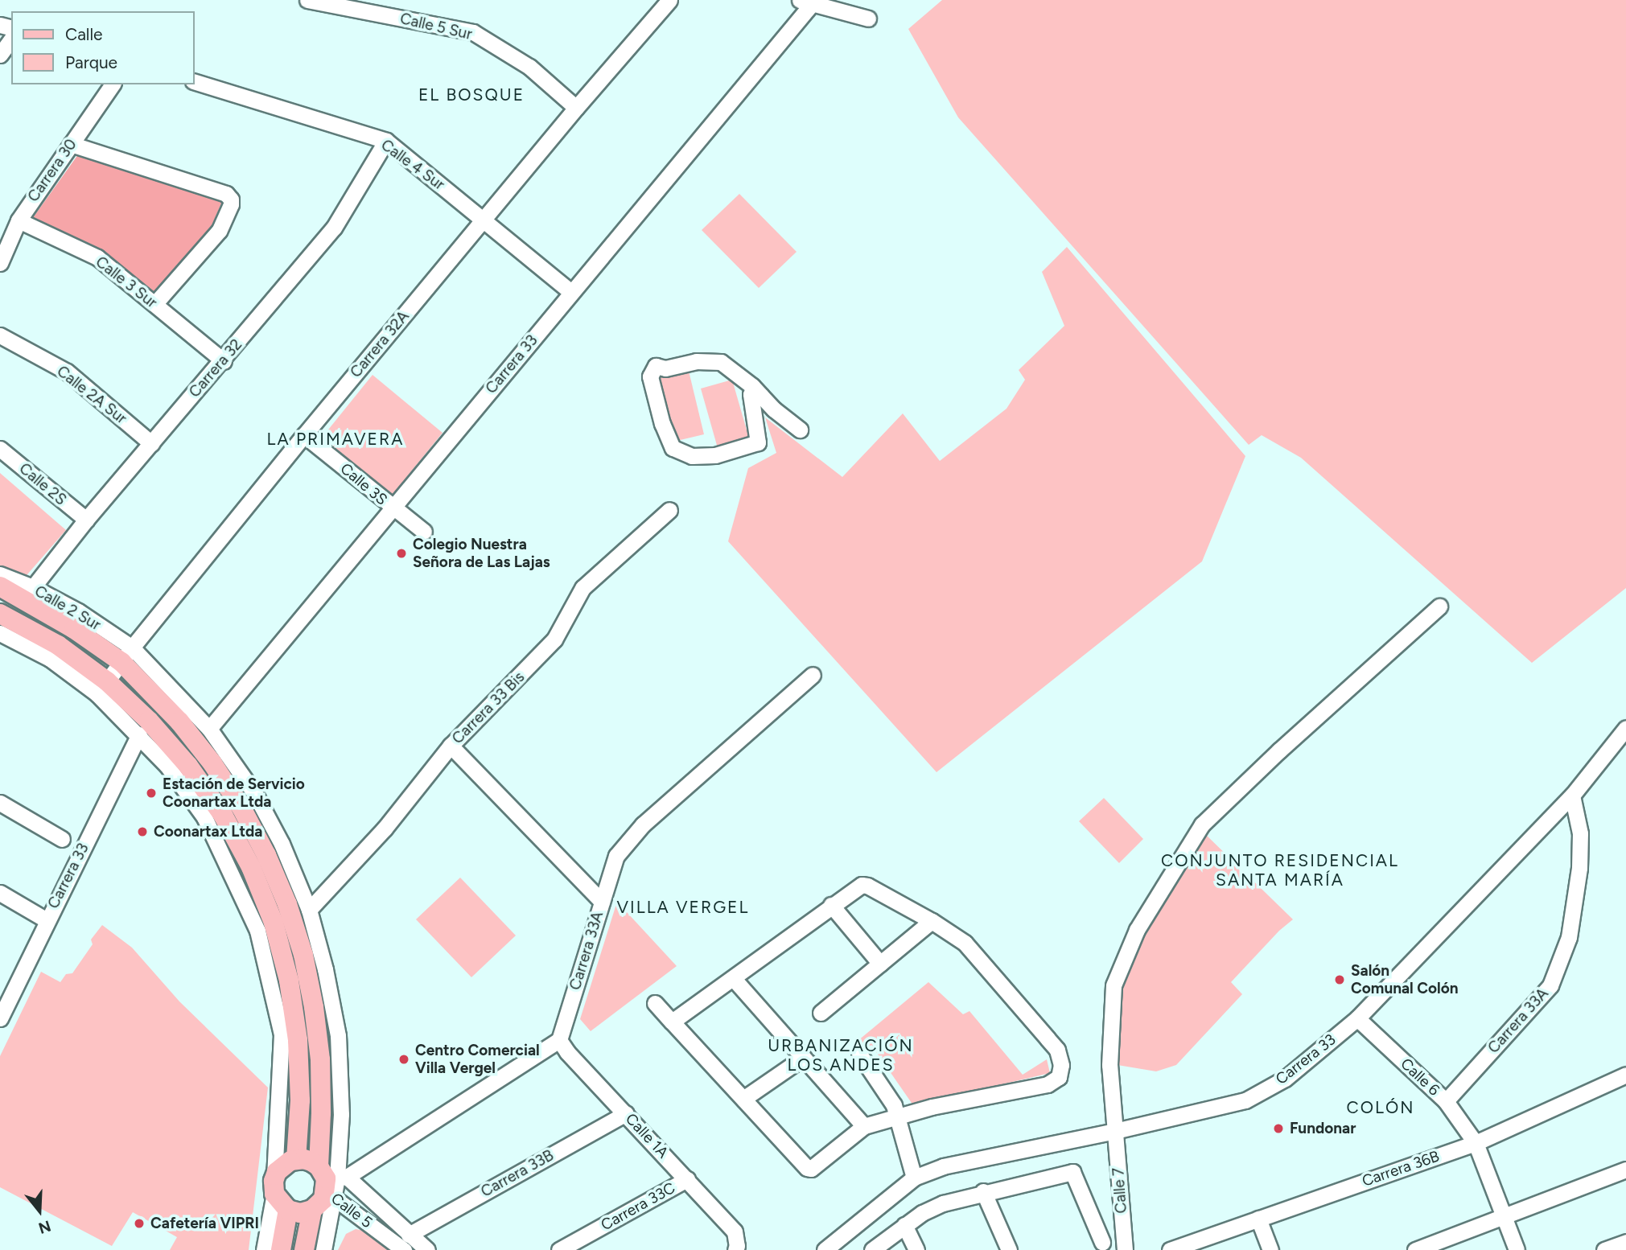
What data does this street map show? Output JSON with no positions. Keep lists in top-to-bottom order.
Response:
{
  "streets": {
    "street": [
      "Calle 5 Sur",
      "Calle 4 Sur",
      "Carrera 30",
      "Calle 3 Sur",
      "Carrera 32A",
      "Carrera 33",
      "Carrera 32",
      "Calle 2A Sur",
      "Calle 2S",
      "Calle 3S",
      "Calle 2 Sur",
      "Carrera 33 Bis",
      "Carrera 33A",
      "Calle 6",
      "Calle 1A",
      "Carrera 36B",
      "Carrera 33B",
      "Calle 7",
      "Carrera 33C",
      "Calle 5"
    ]
  },
  "crossings": [
    ["Calle 5 Sur", "Carrera 32A"],
    ["Calle 4 Sur", "Carrera 32A"],
    ["Calle 4 Sur", "Carrera 33"],
    ["Calle 4 Sur", "Carrera 32"],
    ["Carrera 30", "Calle 3 Sur"],
    ["Calle 3 Sur", "Carrera 32"],
    ["Carrera 32A", "Calle 3S"],
    ["Carrera 32A", "Calle 2 Sur"],
    ["Carrera 33", "Calle 3S"],
    ["Carrera 33", "Calle 2 Sur"],
    ["Carrera 33", "Carrera 33A"],
    ["Carrera 33", "Calle 6"],
    ["Carrera 33", "Calle 7"],
    ["Carrera 32", "Calle 2A Sur"],
    ["Carrera 32", "Calle 2S"],
    ["Carrera 32", "Calle 2 Sur"],
    ["Calle 2 Sur", "Carrera 33 Bis"],
    ["Calle 2 Sur", "Calle 5"],
    ["Carrera 33A", "Calle 6"],
    ["Carrera 33A", "Calle 1A"],
    ["Calle 6", "Carrera 36B"],
    ["Calle 1A", "Carrera 33B"],
    ["Calle 1A", "Carrera 33C"]
  ],
  "districts": [
    "EL BOSQUE",
    "LA PRIMAVERA",
    "CONJUNTO RESIDENCIAL SANTA MARÍA",
    "VILLA VERGEL",
    "URBANIZACIÓN LOS ANDES",
    "COLÓN"
  ],
  "places": [
    "Colegio Nuestra Señora de Las Lajas",
    "Estación de Servicio Coonartax Ltda",
    "Coonartax Ltda",
    "Salón Comunal Colón",
    "Centro Comercial Villa Vergel",
    "Fundonar",
    "Cafetería VIPRI"
  ],
  "legend": ["Calle", "Parque"],
  "north": "bottom"
}
